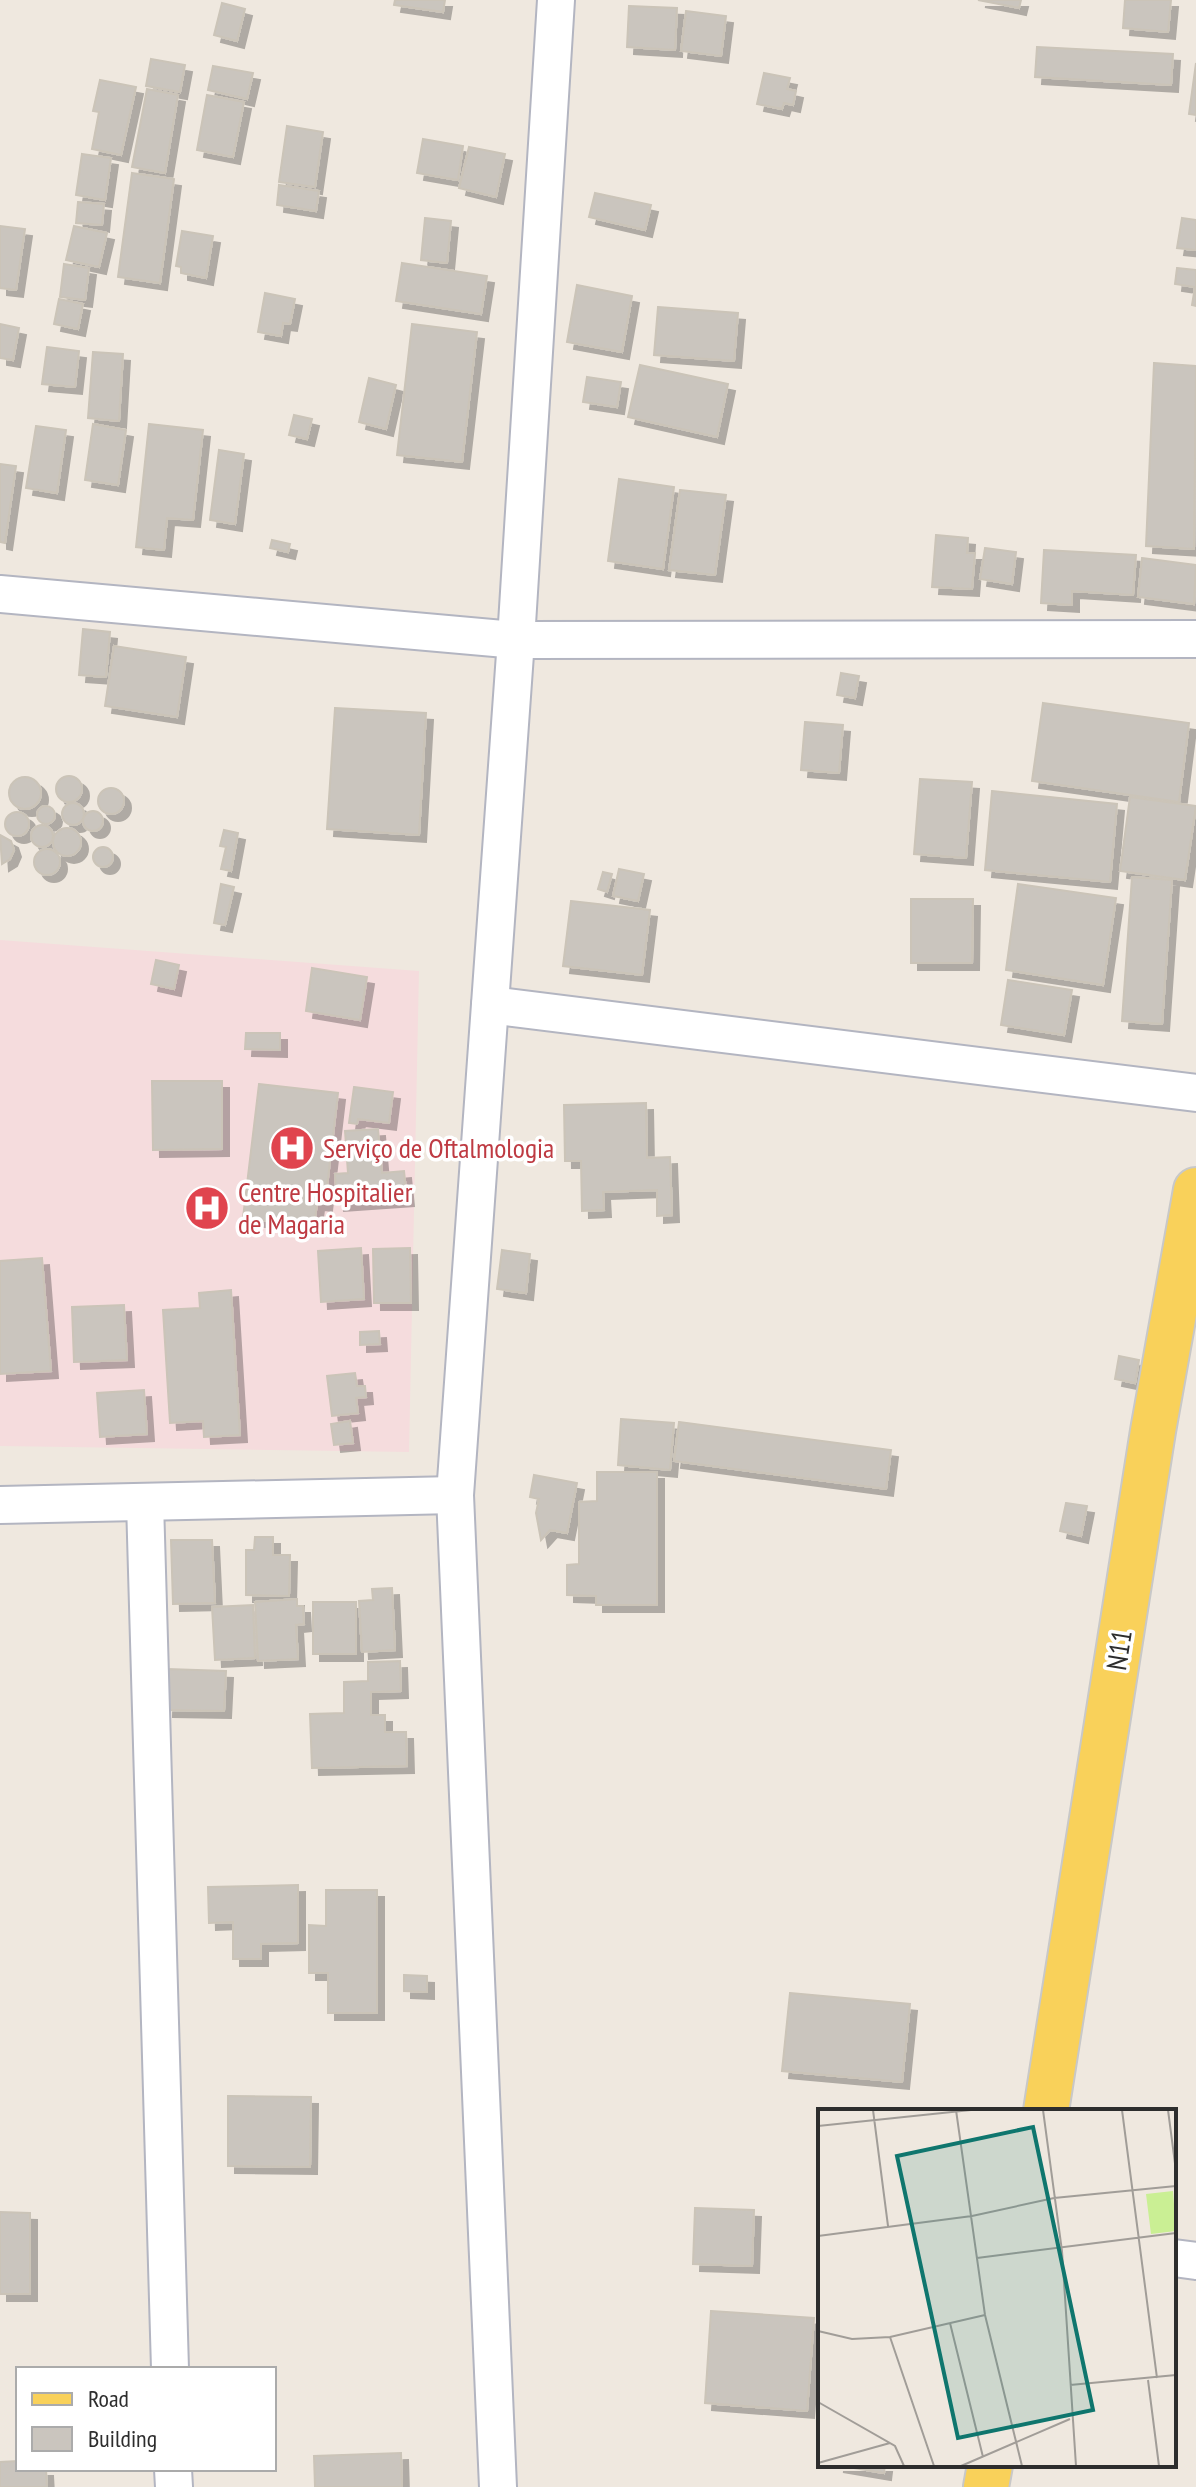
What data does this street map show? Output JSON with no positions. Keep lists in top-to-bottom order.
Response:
{
  "streets": {
    "main road": ["N11"]
  },
  "places": {
    "hospital": ["Serviço de Oftalmologia", "Centre Hospitalier de Magaria"]
  },
  "legend": ["Road", "Building"]
}
